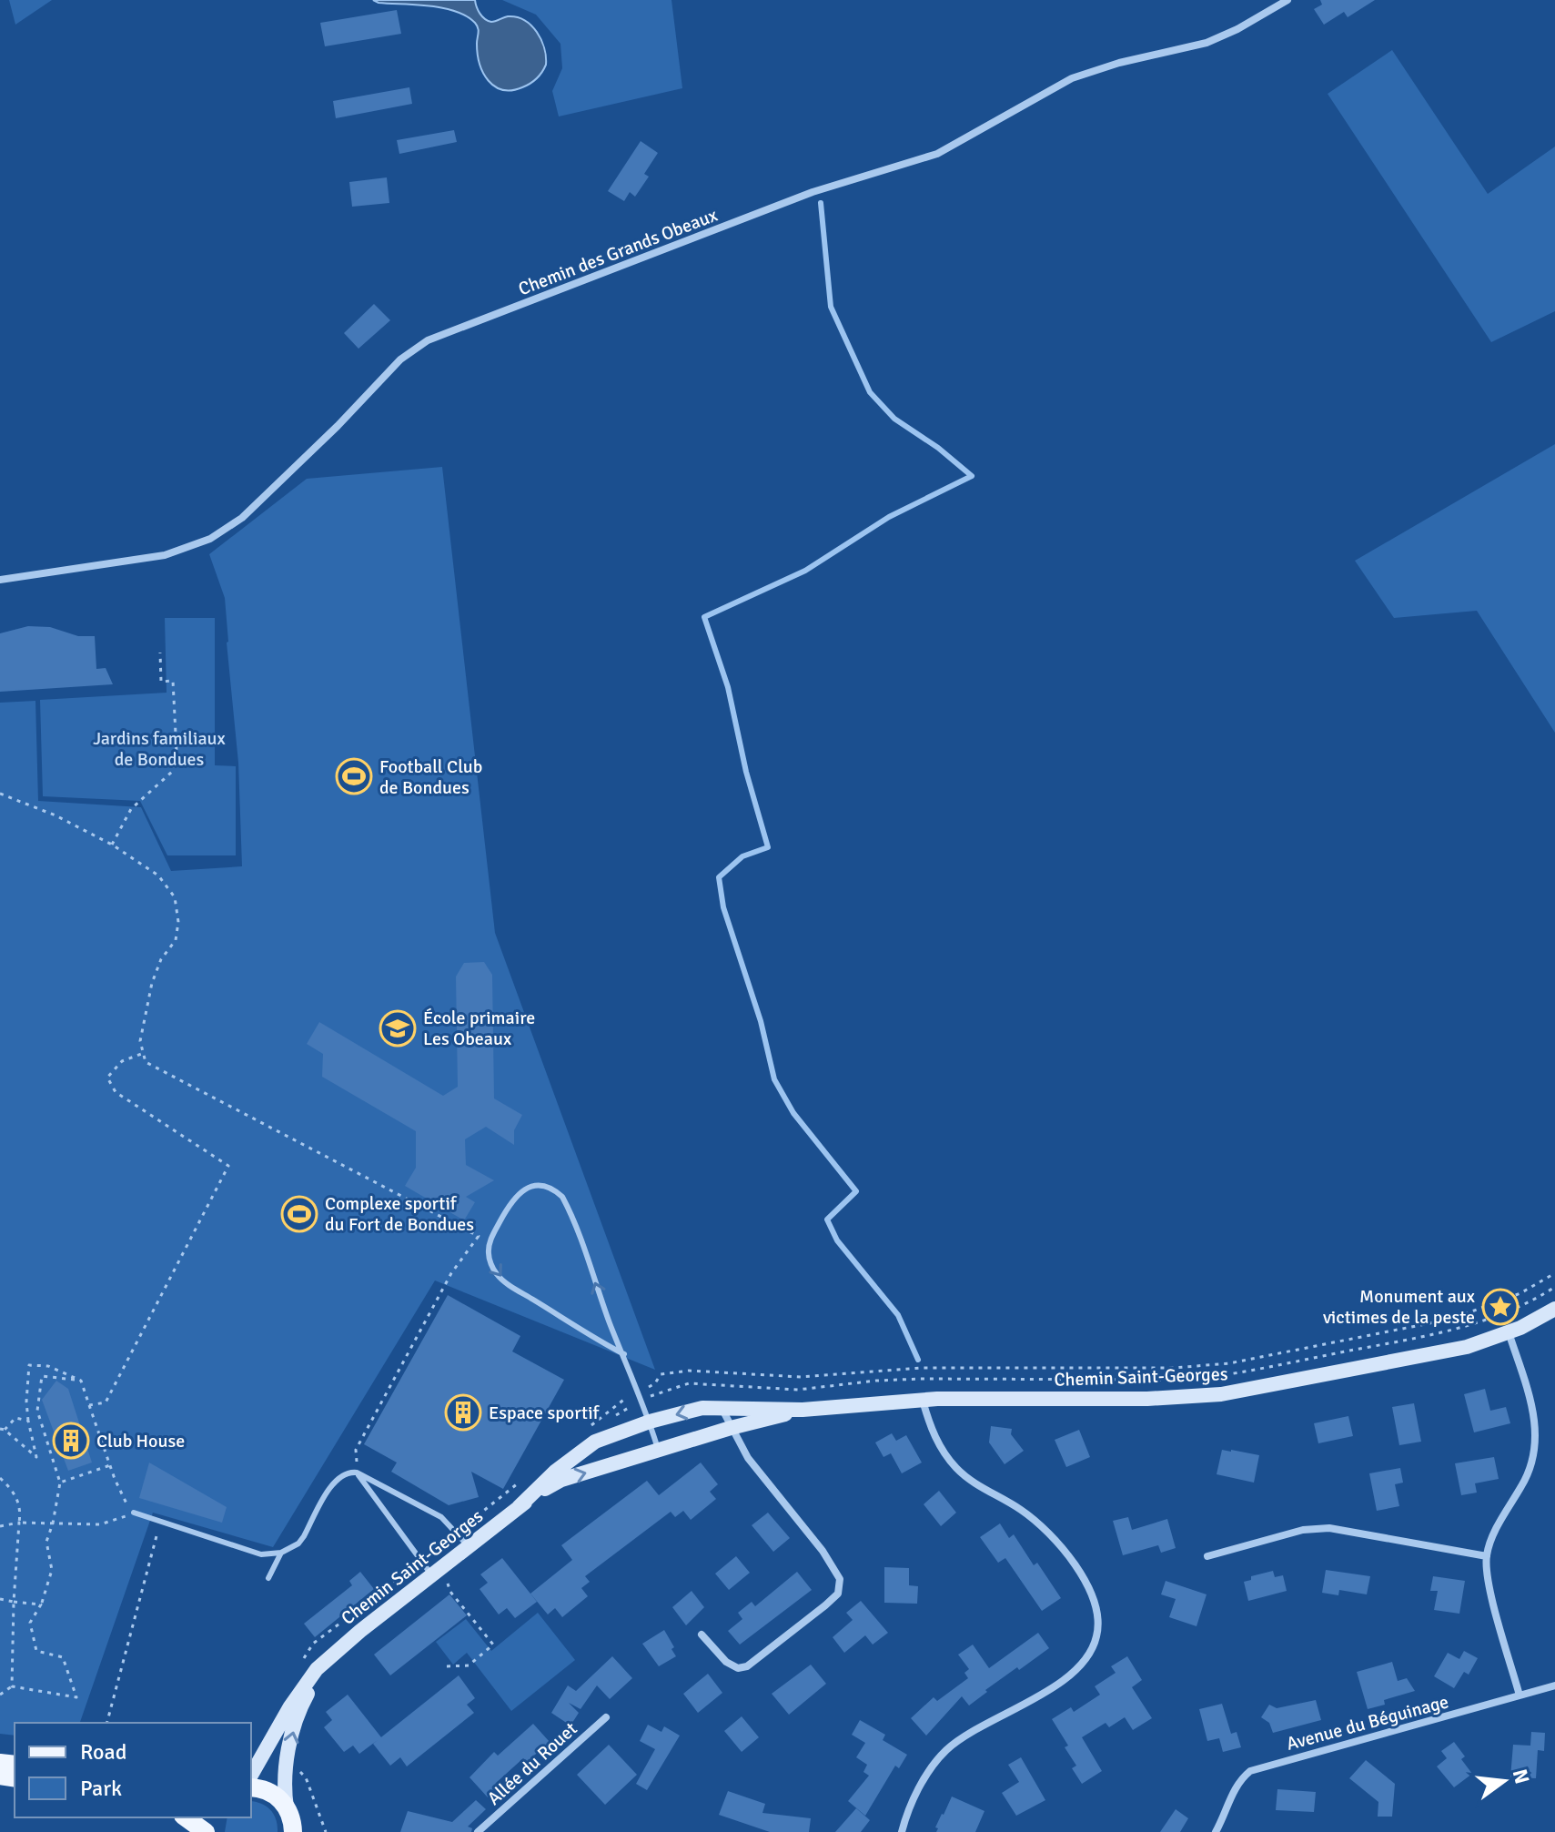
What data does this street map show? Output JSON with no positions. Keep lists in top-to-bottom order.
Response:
{
  "streets": {
    "street": [
      "Chemin des Grands Obeaux",
      "Chemin Saint-Georges",
      "Avenue du Béguinage",
      "Allée du Rouet"
    ]
  },
  "parks": ["Jardins familiaux de Bondues"],
  "places": {
    "sports": ["Football Club de Bondues", "Complexe sportif du Fort de Bondues"],
    "school or university": ["École primaire Les Obeaux"],
    "place": ["Monument aux victimes de la peste"],
    "building": ["Espace sportif", "Club House"]
  },
  "legend": ["Road", "Park"],
  "north": "right"
}
